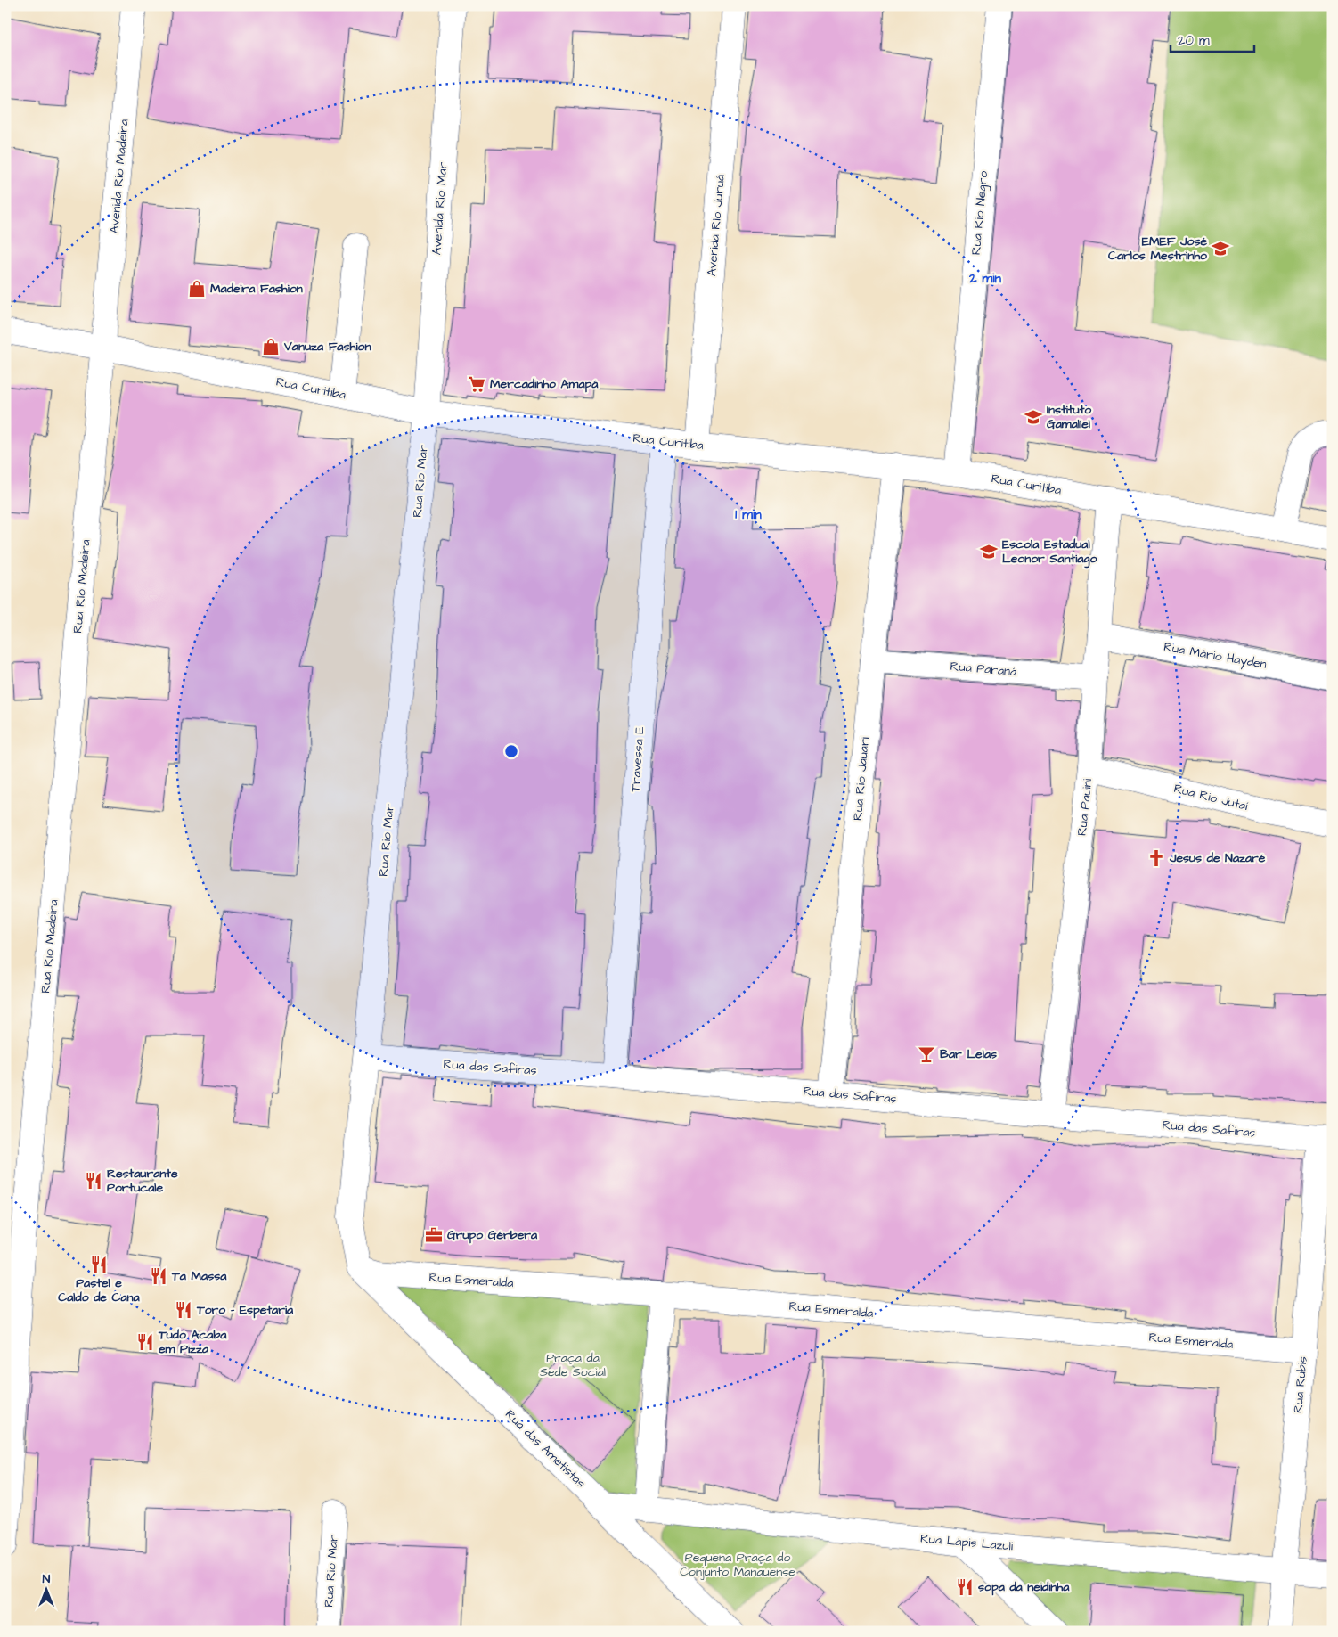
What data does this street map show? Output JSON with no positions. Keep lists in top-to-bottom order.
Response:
{
  "streets": {
    "street": [
      "Avenida Rio Madeira",
      "Avenida Rio Mar",
      "Rua Rio Negro",
      "Avenida Rio Juruá",
      "Rua Curitiba",
      "Rua Rio Mar",
      "Rua Rio Madeira",
      "Rua Mário Hayden",
      "Rua Paraná",
      "Travessa E",
      "Rua Rio Jauari",
      "Rua Rio Jutaí",
      "Rua Pauini",
      "Rua das Safiras",
      "Rua Esmeralda",
      "Rua Rubis",
      "Rua das Ametistas",
      "Rua Lápis Lazuli"
    ]
  },
  "crossings": [
    ["Avenida Rio Madeira", "Rua Curitiba"],
    ["Avenida Rio Madeira", "Rua Rio Madeira"],
    ["Avenida Rio Mar", "Rua Curitiba"],
    ["Avenida Rio Mar", "Rua Rio Mar"],
    ["Rua Rio Negro", "Rua Curitiba"],
    ["Avenida Rio Juruá", "Rua Curitiba"],
    ["Rua Curitiba", "Rua Rio Mar"],
    ["Rua Curitiba", "Rua Rio Madeira"],
    ["Rua Curitiba", "Travessa E"],
    ["Rua Curitiba", "Rua Rio Jauari"],
    ["Rua Curitiba", "Rua Pauini"],
    ["Rua Rio Mar", "Rua das Safiras"],
    ["Rua Rio Mar", "Rua Esmeralda"],
    ["Rua Rio Mar", "Rua das Ametistas"],
    ["Rua Mário Hayden", "Rua Pauini"],
    ["Rua Paraná", "Rua Rio Jauari"],
    ["Rua Paraná", "Rua Pauini"],
    ["Travessa E", "Rua das Safiras"],
    ["Rua Rio Jauari", "Rua das Safiras"],
    ["Rua Rio Jutaí", "Rua Pauini"],
    ["Rua Pauini", "Rua das Safiras"],
    ["Rua das Safiras", "Rua Rubis"],
    ["Rua Esmeralda", "Rua Rubis"],
    ["Rua Esmeralda", "Rua das Ametistas"],
    ["Rua Rubis", "Rua Lápis Lazuli"],
    ["Rua das Ametistas", "Rua Lápis Lazuli"]
  ],
  "parks": ["Praça da Sede Social", "Pequena Praça do Conjunto Manauense"],
  "places": {
    "school or university": ["EMEF José Carlos Mestrinho", "Instituto Gamaliel", "Escola Estadual Leonor Santiago"],
    "shop": ["Madeira Fashion", "Vanuza Fashion"],
    "supermarket": ["Mercadinho Amapá"],
    "church": ["Jesus de Nazaré"],
    "bar": ["Bar Lelas"],
    "restaurant": [
      "Restaurante Portucale",
      "Pastel e Caldo de Cana",
      "Ta Massa",
      "Toro - Espetaria",
      "Tudo Acaba em Pizza",
      "sopa da neidinha"
    ],
    "office": ["Grupo Gérbera"]
  },
  "scale_bar": "20 m",
  "north": "top",
  "rings": ["2 min", "1 min"]
}
